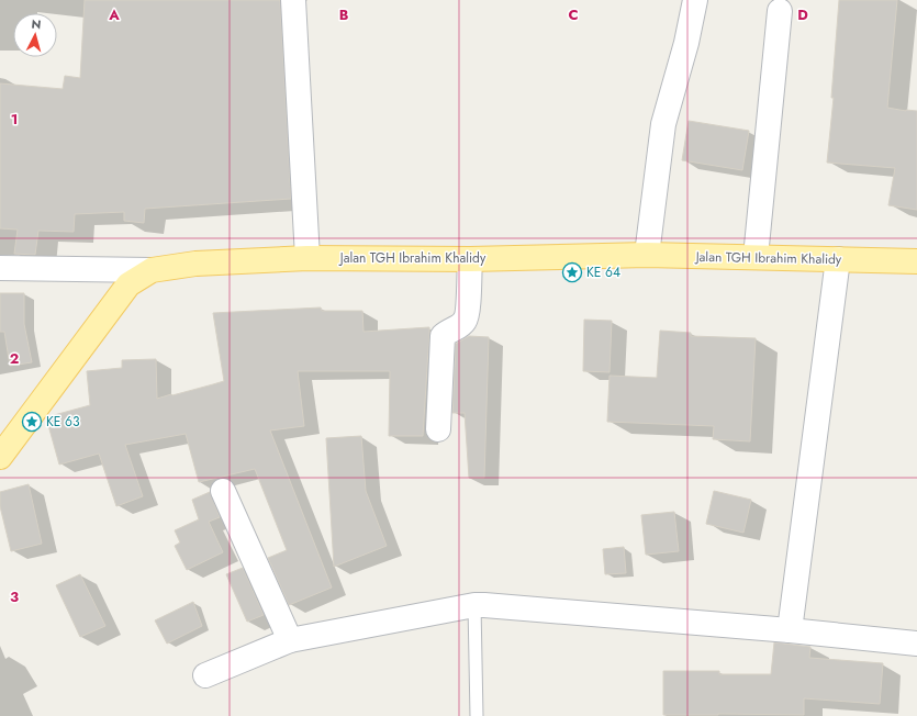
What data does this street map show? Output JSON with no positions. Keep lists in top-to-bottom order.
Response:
{
  "streets": {
    "main road": ["Jalan TGH Ibrahim Khalidy"]
  },
  "places": {
    "place": ["KE 64", "KE 63"]
  },
  "north": "top",
  "grid": {
    "columns": [
      "A",
      "B",
      "C",
      "D"
    ],
    "rows": ["1", "2", "3"]
  }
}
